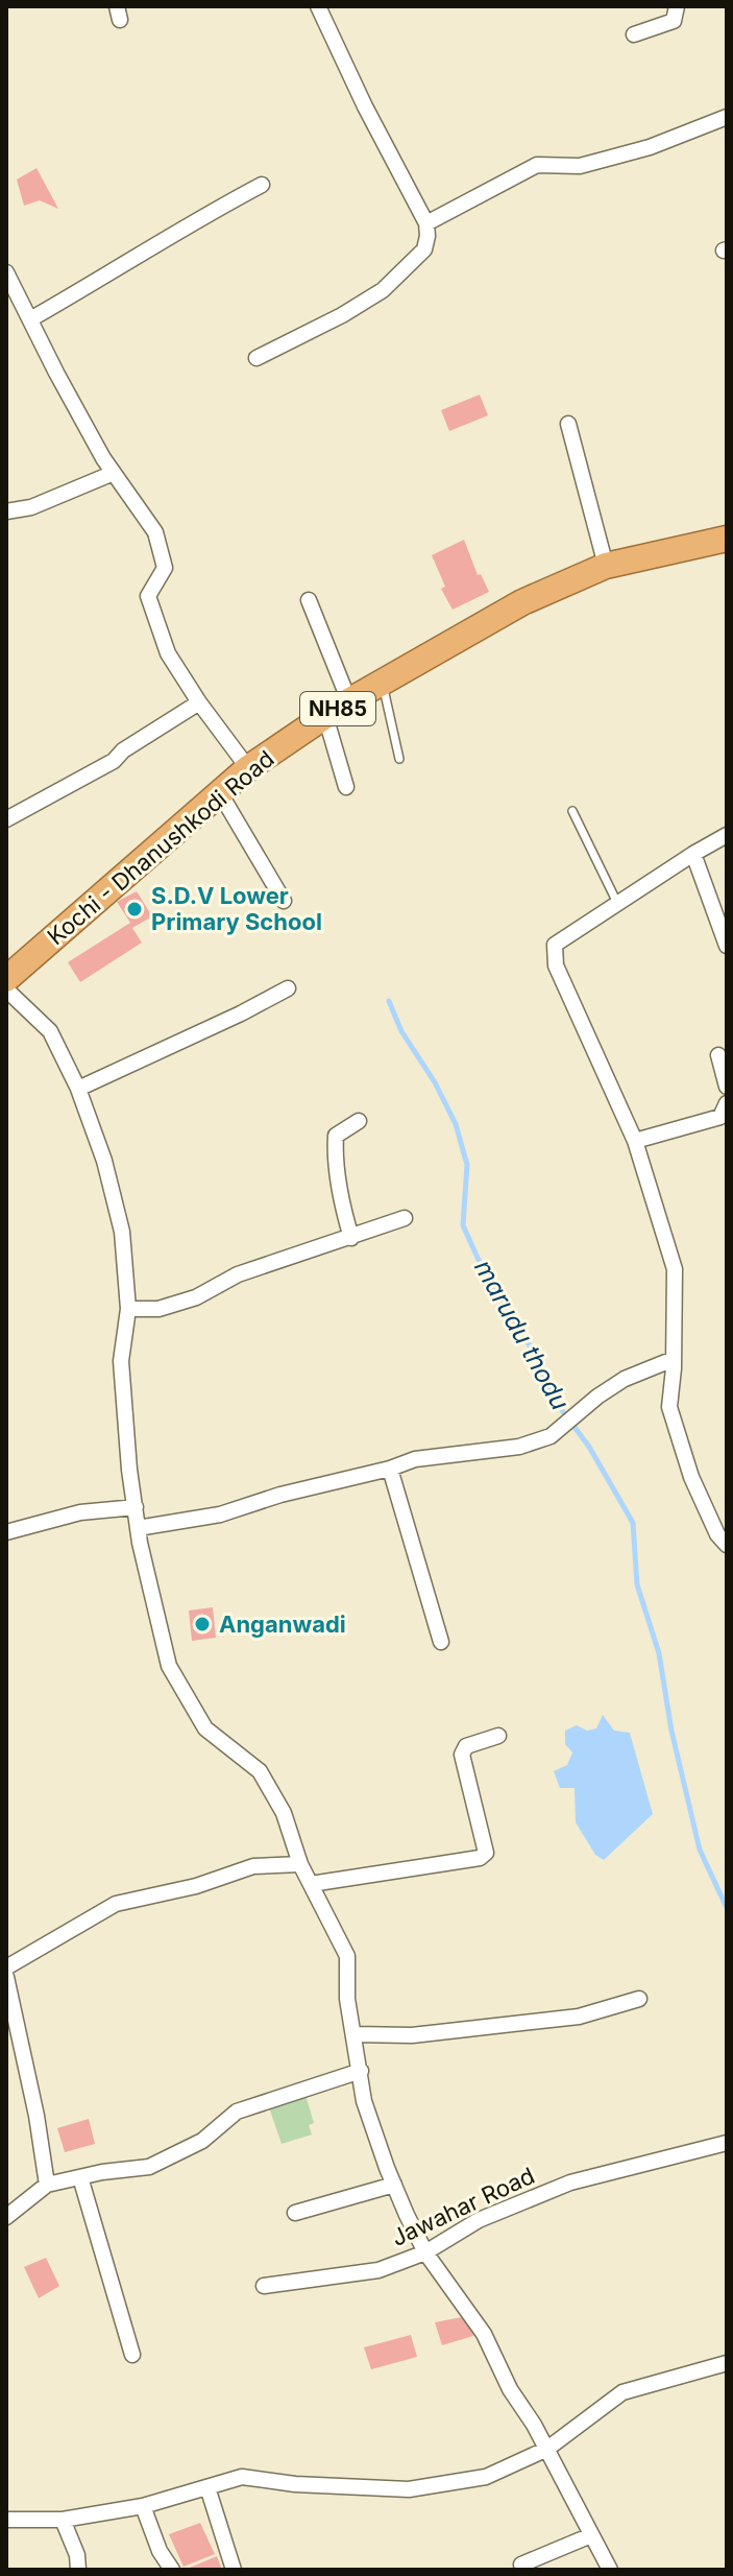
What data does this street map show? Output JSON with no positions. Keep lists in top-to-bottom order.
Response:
{
  "streets": {
    "highway": ["NH85", "Kochi - Dhanushkodi Road"],
    "street": ["Jawahar Road"]
  },
  "water": ["marudu thodu"],
  "places": ["S.D.V Lower Primary School", "Anganwadi"]
}
